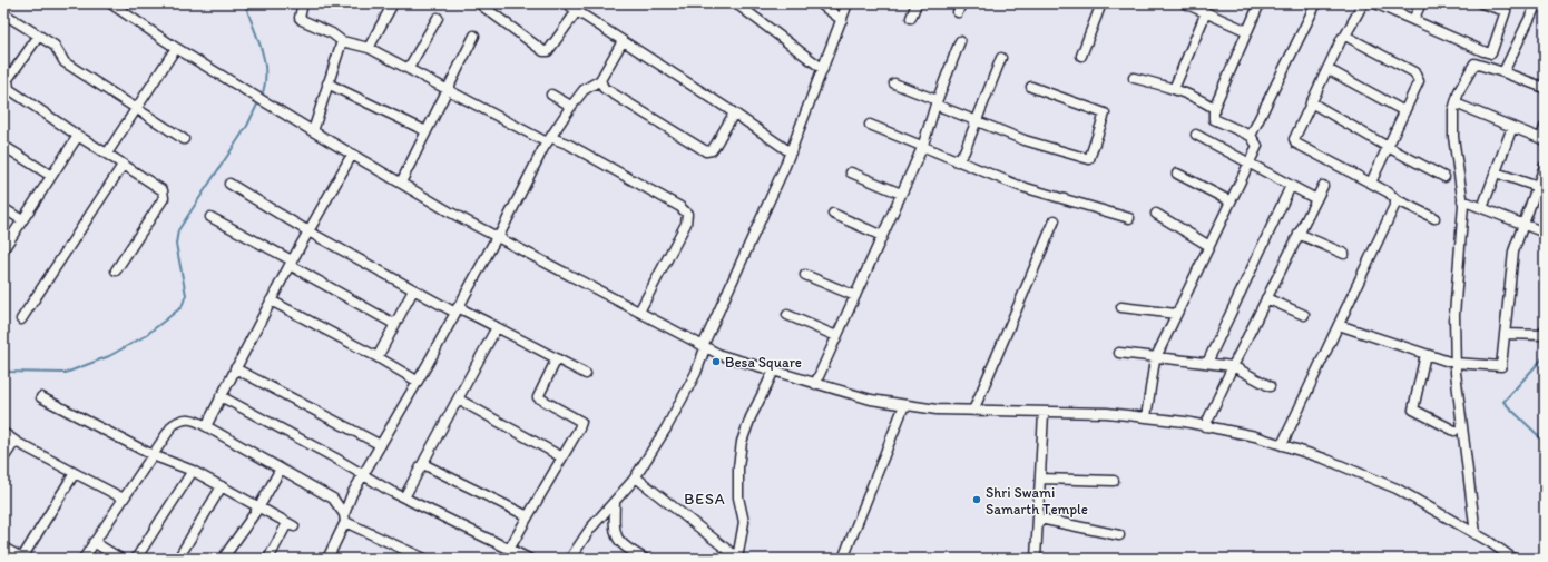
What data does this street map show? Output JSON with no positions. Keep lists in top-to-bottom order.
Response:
{
  "districts": ["BESA"],
  "places": ["Besa Square", "Shri Swami Samarth Temple"]
}
